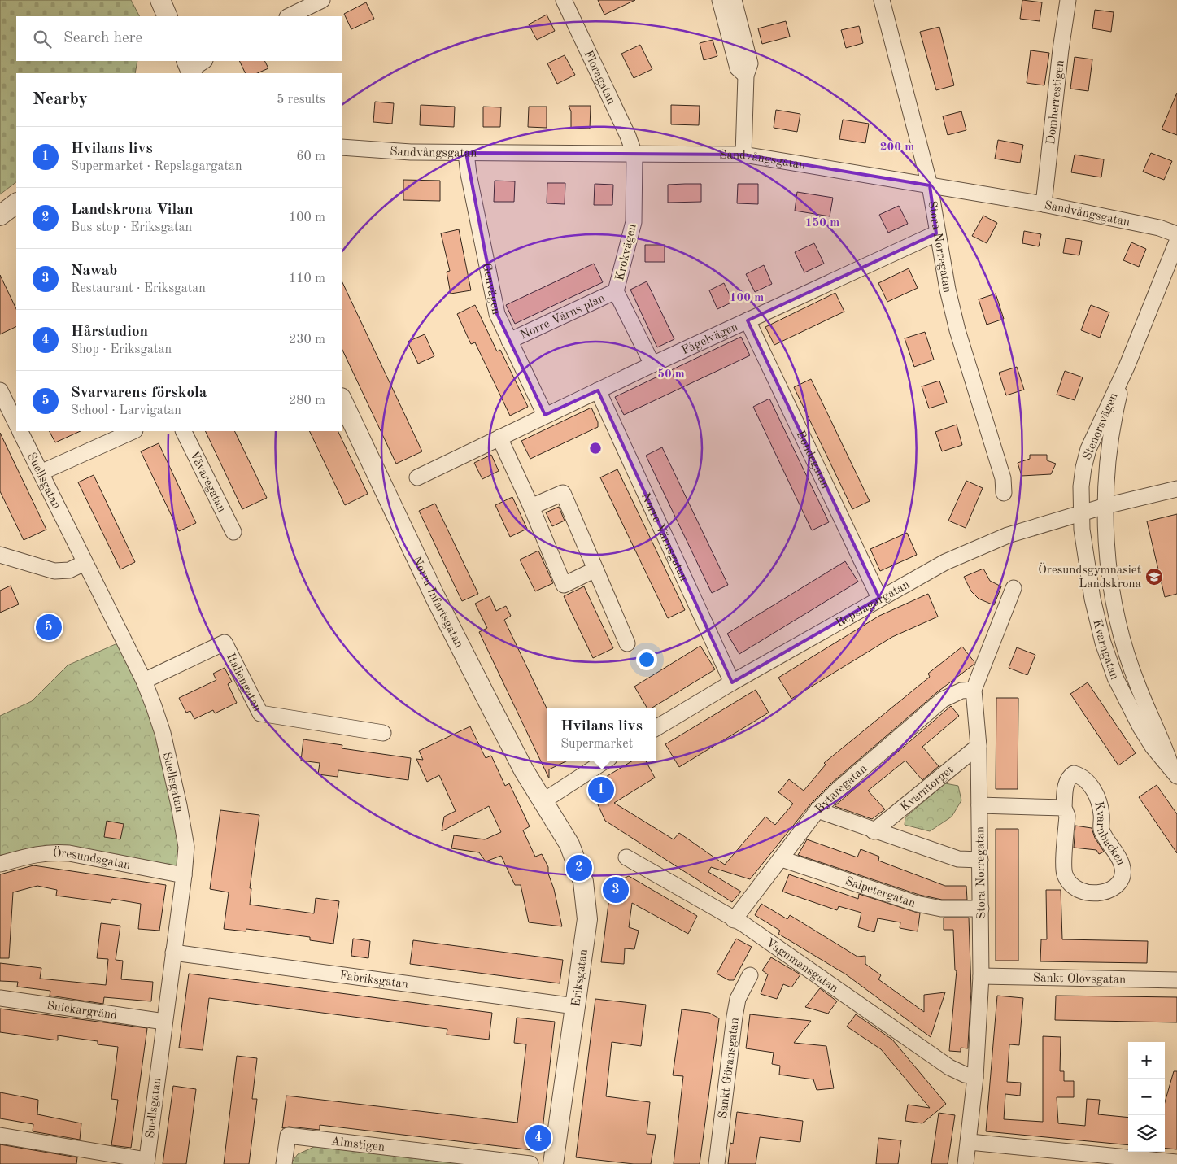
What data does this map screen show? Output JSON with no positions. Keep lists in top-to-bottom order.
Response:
{
  "streets": {
    "street": [
      "Floragatan",
      "Domherrestigen",
      "Sandvångsgatan",
      "Stora Norregatan",
      "Krokvägen",
      "Genvägen",
      "Norre Värns plan",
      "Fågelvägen",
      "Stenorsvägen",
      "Bondegatan",
      "Suellsgatan",
      "Vävaregatan",
      "Norre Värnsgatan",
      "Norra Infartsgatan",
      "Repslagargatan",
      "Kvarngatan",
      "Italiengatan",
      "Kvarntorget",
      "Bytaregatan",
      "Kvarnbacken",
      "Öresundsgatan",
      "Salpetergatan",
      "Vagnmansgatan",
      "Eriksgatan",
      "Sankt Olovsgatan",
      "Fabriksgatan",
      "Snickargränd",
      "Sankt Göransgatan",
      "Almstigen"
    ]
  },
  "crossings": [
    ["Floragatan", "Sandvångsgatan"],
    ["Floragatan", "Krokvägen"],
    ["Domherrestigen", "Sandvångsgatan"],
    ["Sandvångsgatan", "Stora Norregatan"],
    ["Sandvångsgatan", "Krokvägen"],
    ["Sandvångsgatan", "Genvägen"],
    ["Stora Norregatan", "Fågelvägen"],
    ["Stora Norregatan", "Kvarntorget"],
    ["Stora Norregatan", "Bytaregatan"],
    ["Stora Norregatan", "Salpetergatan"],
    ["Stora Norregatan", "Vagnmansgatan"],
    ["Stora Norregatan", "Sankt Olovsgatan"],
    ["Krokvägen", "Norre Värns plan"],
    ["Krokvägen", "Fågelvägen"],
    ["Genvägen", "Norre Värns plan"],
    ["Genvägen", "Fågelvägen"],
    ["Fågelvägen", "Bondegatan"],
    ["Fågelvägen", "Norre Värnsgatan"],
    ["Stenorsvägen", "Repslagargatan"],
    ["Stenorsvägen", "Kvarngatan"],
    ["Bondegatan", "Repslagargatan"],
    ["Suellsgatan", "Italiengatan"],
    ["Suellsgatan", "Öresundsgatan"],
    ["Suellsgatan", "Fabriksgatan"],
    ["Suellsgatan", "Snickargränd"],
    ["Norre Värnsgatan", "Repslagargatan"],
    ["Norra Infartsgatan", "Eriksgatan"],
    ["Repslagargatan", "Kvarngatan"],
    ["Bytaregatan", "Salpetergatan"],
    ["Bytaregatan", "Vagnmansgatan"],
    ["Eriksgatan", "Fabriksgatan"]
  ],
  "places": {
    "school or university": ["Öresundsgymnasiet Landskrona"]
  },
  "page": {
    "search": "Search here",
    "heading": ["Nearby", "5 results"],
    "list": [
      {
        "mark": "1",
        "name": "Hvilans livs",
        "note": "Supermarket · Repslagargatan",
        "value": "60 m"
      },
      {
        "mark": "2",
        "name": "Landskrona Vilan",
        "note": "Bus stop · Eriksgatan",
        "value": "100 m"
      },
      {
        "mark": "3",
        "name": "Nawab",
        "note": "Restaurant · Eriksgatan",
        "value": "110 m"
      },
      {
        "mark": "4",
        "name": "Hårstudion",
        "note": "Shop · Eriksgatan",
        "value": "230 m"
      },
      {
        "mark": "5",
        "name": "Svarvarens förskola",
        "note": "School · Larvigatan",
        "value": "280 m"
      }
    ],
    "pins": [
      "5",
      "1",
      "2",
      "3",
      "4"
    ],
    "popup": ["Hvilans livs", "Supermarket"],
    "map_buttons": ["+", "−"]
  },
  "rings": [
    "200 m",
    "150 m",
    "100 m",
    "50 m"
  ]
}
